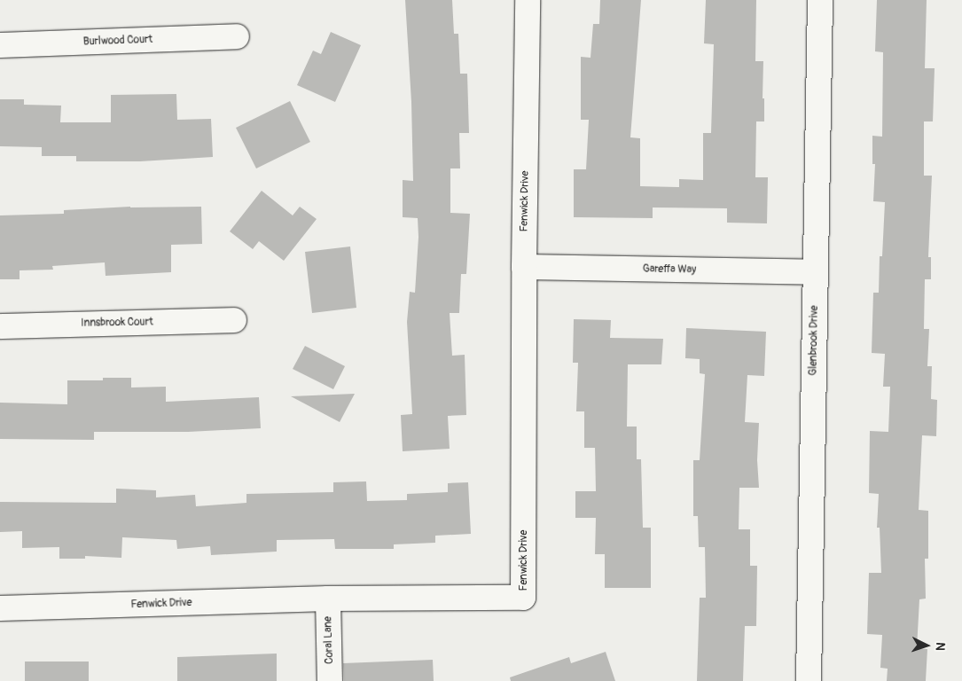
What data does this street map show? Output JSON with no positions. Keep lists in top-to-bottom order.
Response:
{
  "streets": {
    "street": [
      "Burlwood Court",
      "Fenwick Drive",
      "Gareffa Way",
      "Innsbrook Court",
      "Glenbrook Drive",
      "Coral Lane"
    ]
  },
  "crossings": [
    ["Fenwick Drive", "Gareffa Way"],
    ["Fenwick Drive", "Coral Lane"],
    ["Gareffa Way", "Glenbrook Drive"]
  ],
  "north": "right"
}
